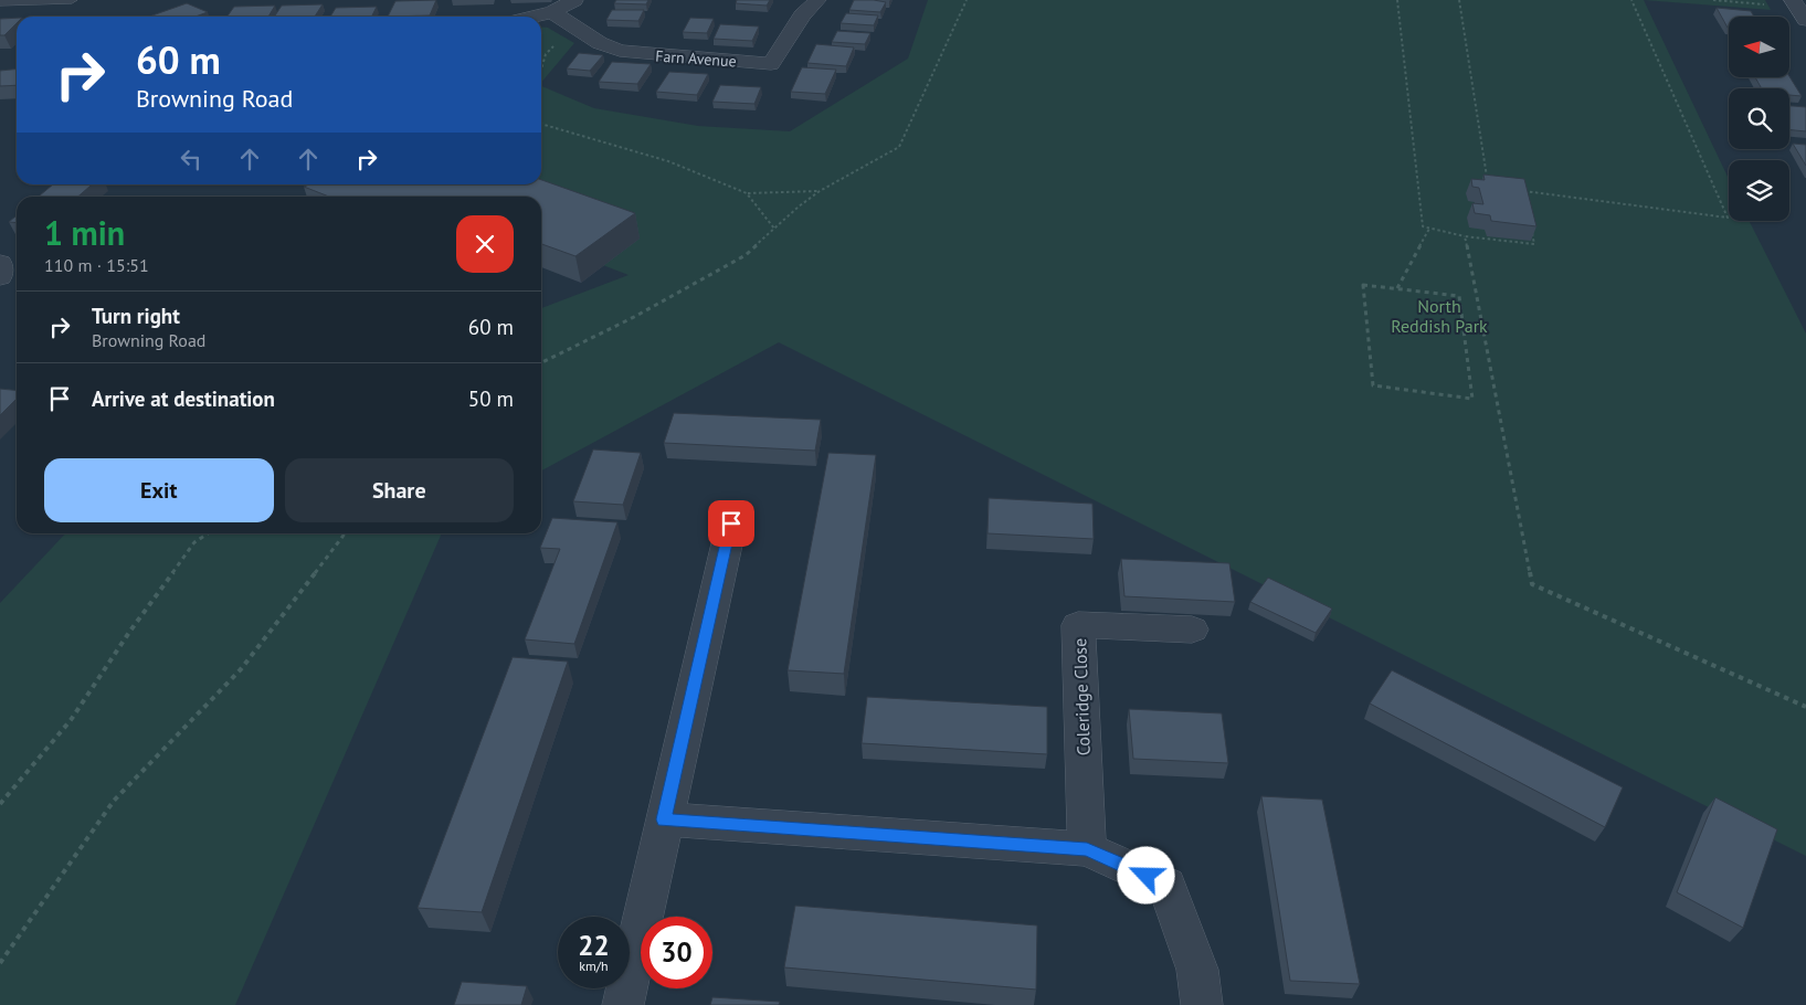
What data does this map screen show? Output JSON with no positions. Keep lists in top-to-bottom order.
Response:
{
  "streets": {
    "street": ["Farn Avenue", "Coleridge Close"]
  },
  "parks": ["North Reddish Park"],
  "north": "left",
  "page": {
    "turn": ["60 m", "Browning Road"],
    "heading": ["1 min", "110 m · 15:51"],
    "list": [
      {
        "name": "Turn right",
        "note": "Browning Road",
        "value": "60 m"
      },
      {
        "name": "Arrive at destination",
        "value": "50 m"
      }
    ],
    "buttons": ["Exit", "Share"],
    "speed": "22 km/h",
    "limit": "30"
  }
}
